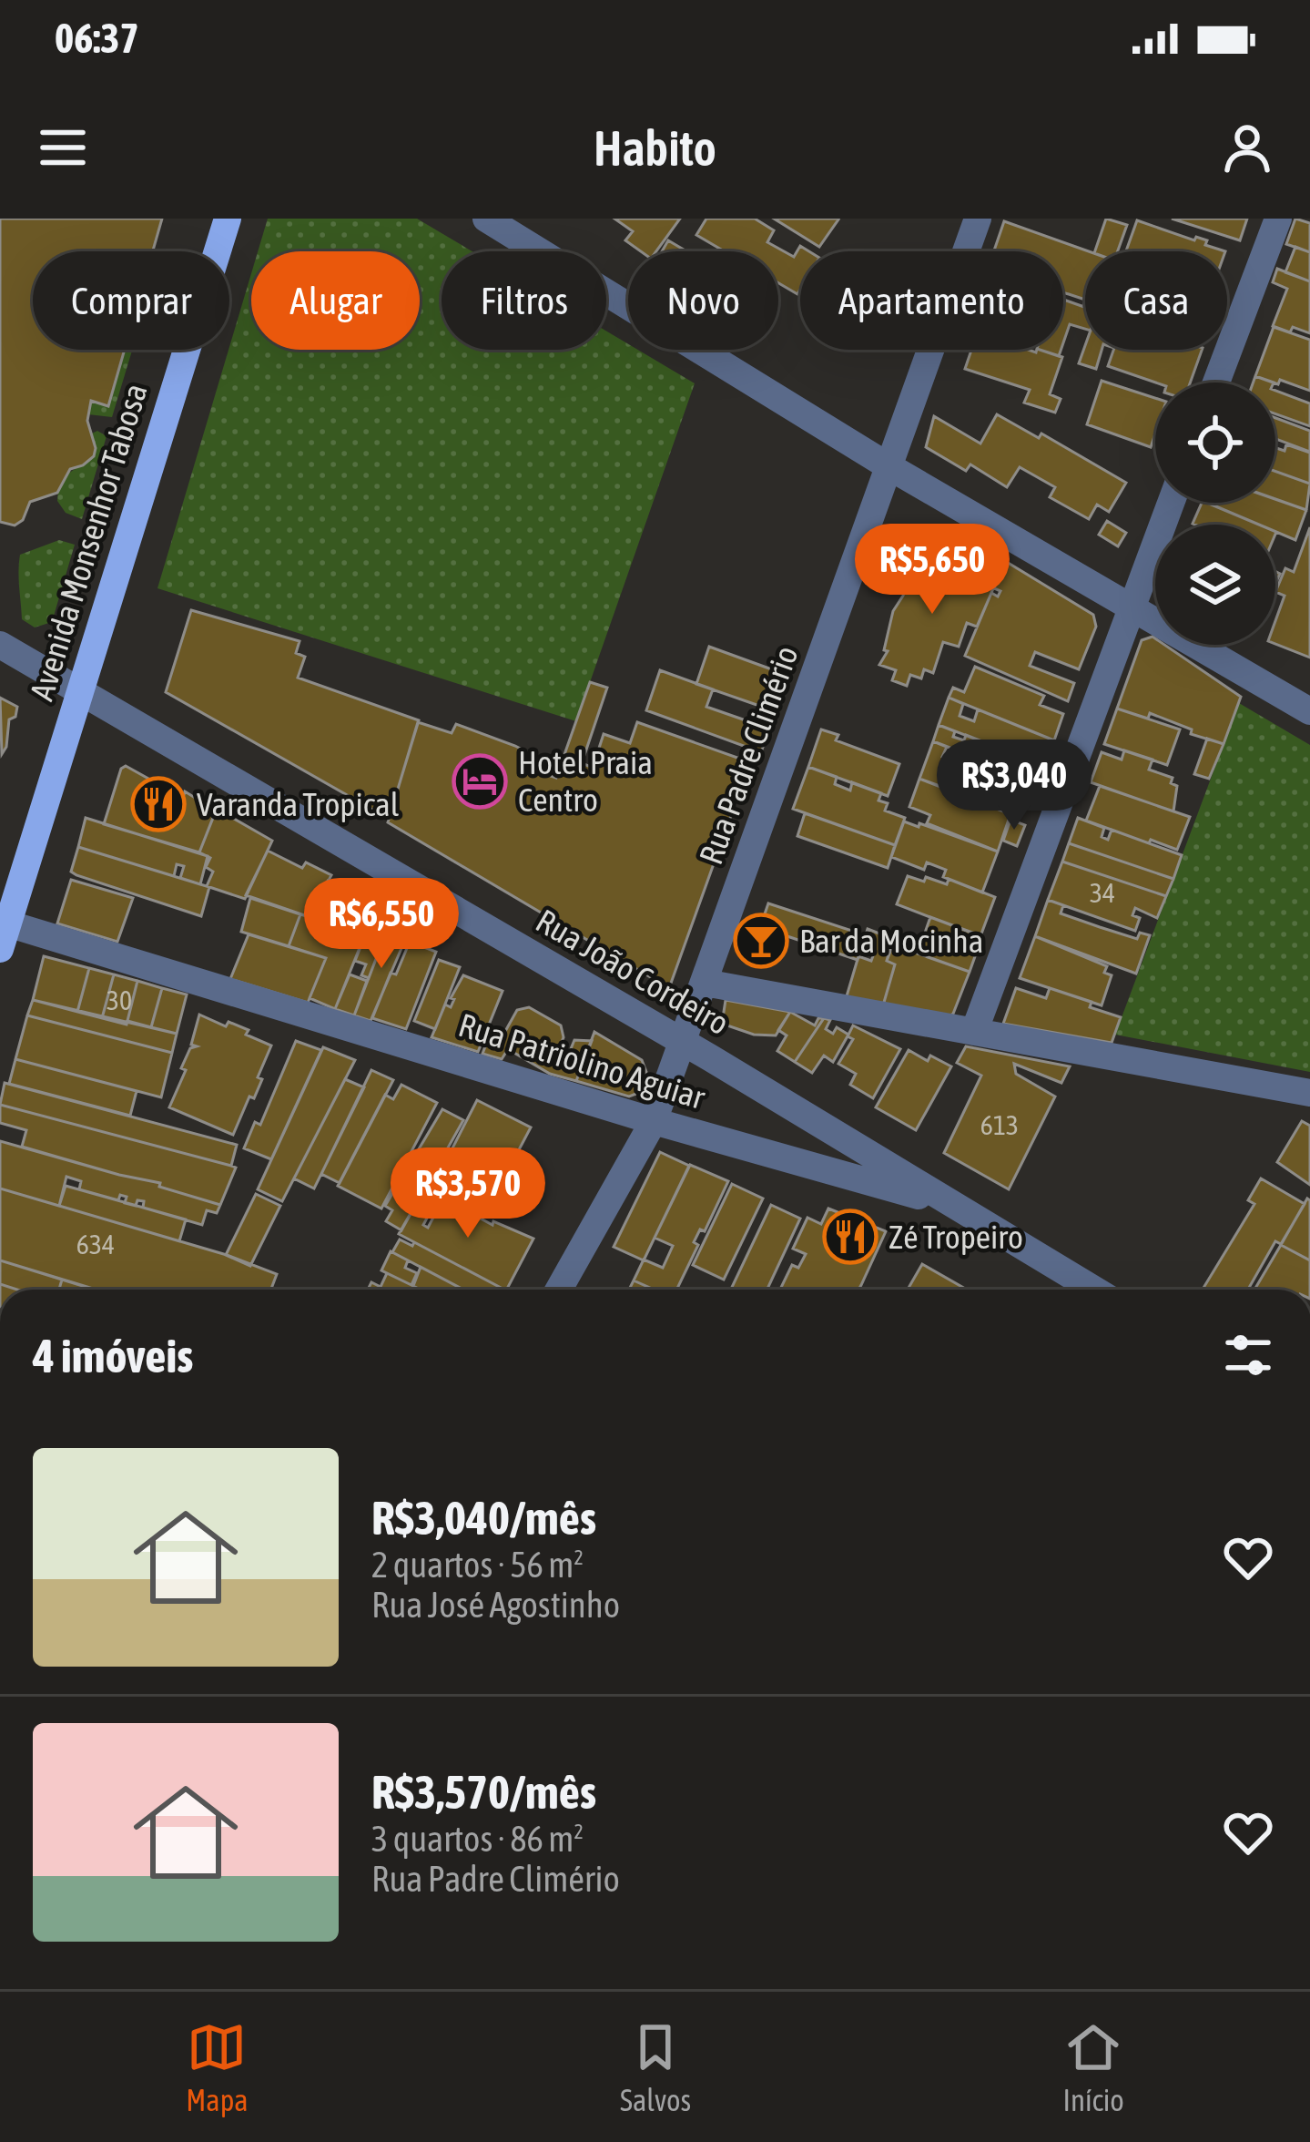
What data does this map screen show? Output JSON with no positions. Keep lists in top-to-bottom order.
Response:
{
  "streets": {
    "main road": ["Avenida Monsenhor Tabosa"],
    "street": ["Rua Padre Climério", "Rua João Cordeiro", "Rua Patriolino Aguiar"]
  },
  "crossings": [
    ["Avenida Monsenhor Tabosa", "Rua João Cordeiro"],
    ["Avenida Monsenhor Tabosa", "Rua Patriolino Aguiar"],
    ["Rua Padre Climério", "Rua João Cordeiro"],
    ["Rua Padre Climério", "Rua Patriolino Aguiar"],
    ["Rua João Cordeiro", "Rua Patriolino Aguiar"]
  ],
  "places": {
    "hotel": ["Hotel Praia Centro"],
    "restaurant": ["Varanda Tropical", "Zé Tropeiro"],
    "bar": ["Bar da Mocinha"]
  },
  "house_numbers": [
    "34",
    "30",
    "613",
    "634"
  ],
  "page": {
    "status": "06:37",
    "header": "Habito",
    "chip": [
      "Comprar",
      "Alugar",
      "Filtros",
      "Novo",
      "Apartamento",
      "Casa"
    ],
    "price": [
      "R$5,650",
      "R$3,040",
      "R$6,550",
      "R$3,570"
    ],
    "heading": "4 imóveis",
    "list": [
      {
        "name": "R$3,040/mês",
        "note": "2 quartos · 56 m² · Rua José Agostinho"
      },
      {
        "name": "R$3,570/mês",
        "note": "3 quartos · 86 m² · Rua Padre Climério"
      }
    ],
    "tabs": ["Mapa", "Salvos", "Início"]
  }
}
